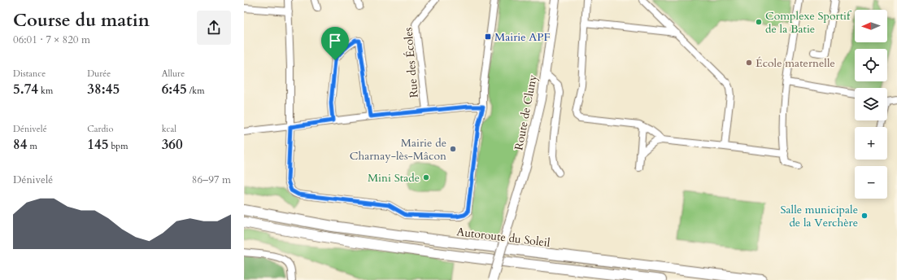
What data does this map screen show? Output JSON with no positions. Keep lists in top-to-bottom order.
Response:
{
  "streets": {
    "highway": ["Autoroute du Soleil"],
    "main road": ["Route de Cluny"],
    "street": ["Rue des Écoles"]
  },
  "places": {
    "other": [
      "Complexe Sportif de la Batie",
      "École maternelle",
      "Mairie de Charnay-lès-Mâcon",
      "Mini Stade",
      "Salle municipale de la Verchère"
    ],
    "transit": ["Mairie APF"]
  },
  "north": "left",
  "page": {
    "heading": ["Course du matin", "06:01 · 7 × 820 m"],
    "map_buttons": ["+", "−"],
    "stats": [
      ["Distance", "5.74 km"],
      ["Durée", "38:45"],
      ["Allure", "6:45 /km"],
      ["Dénivelé", "84 m"],
      ["Cardio", "145 bpm"],
      ["kcal", "360"]
    ],
    "chart": ["Dénivelé", "86–97 m"]
  }
}
